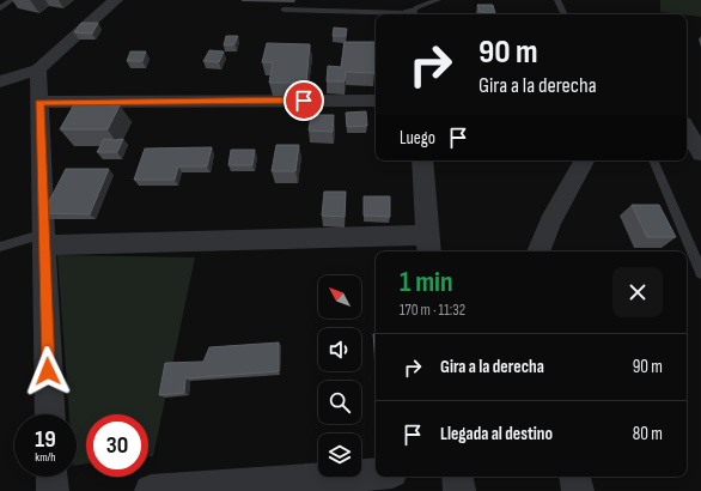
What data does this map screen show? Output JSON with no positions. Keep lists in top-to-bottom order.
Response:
{
  "north": "top left",
  "page": {
    "turn": ["90 m", "Gira a la derecha"],
    "then": "Luego",
    "heading": ["1 min", "170 m · 11:32"],
    "list": [
      {
        "name": "Gira a la derecha",
        "value": "90 m"
      },
      {
        "name": "Llegada al destino",
        "value": "80 m"
      }
    ],
    "speed": "19 km/h",
    "limit": "30"
  }
}
